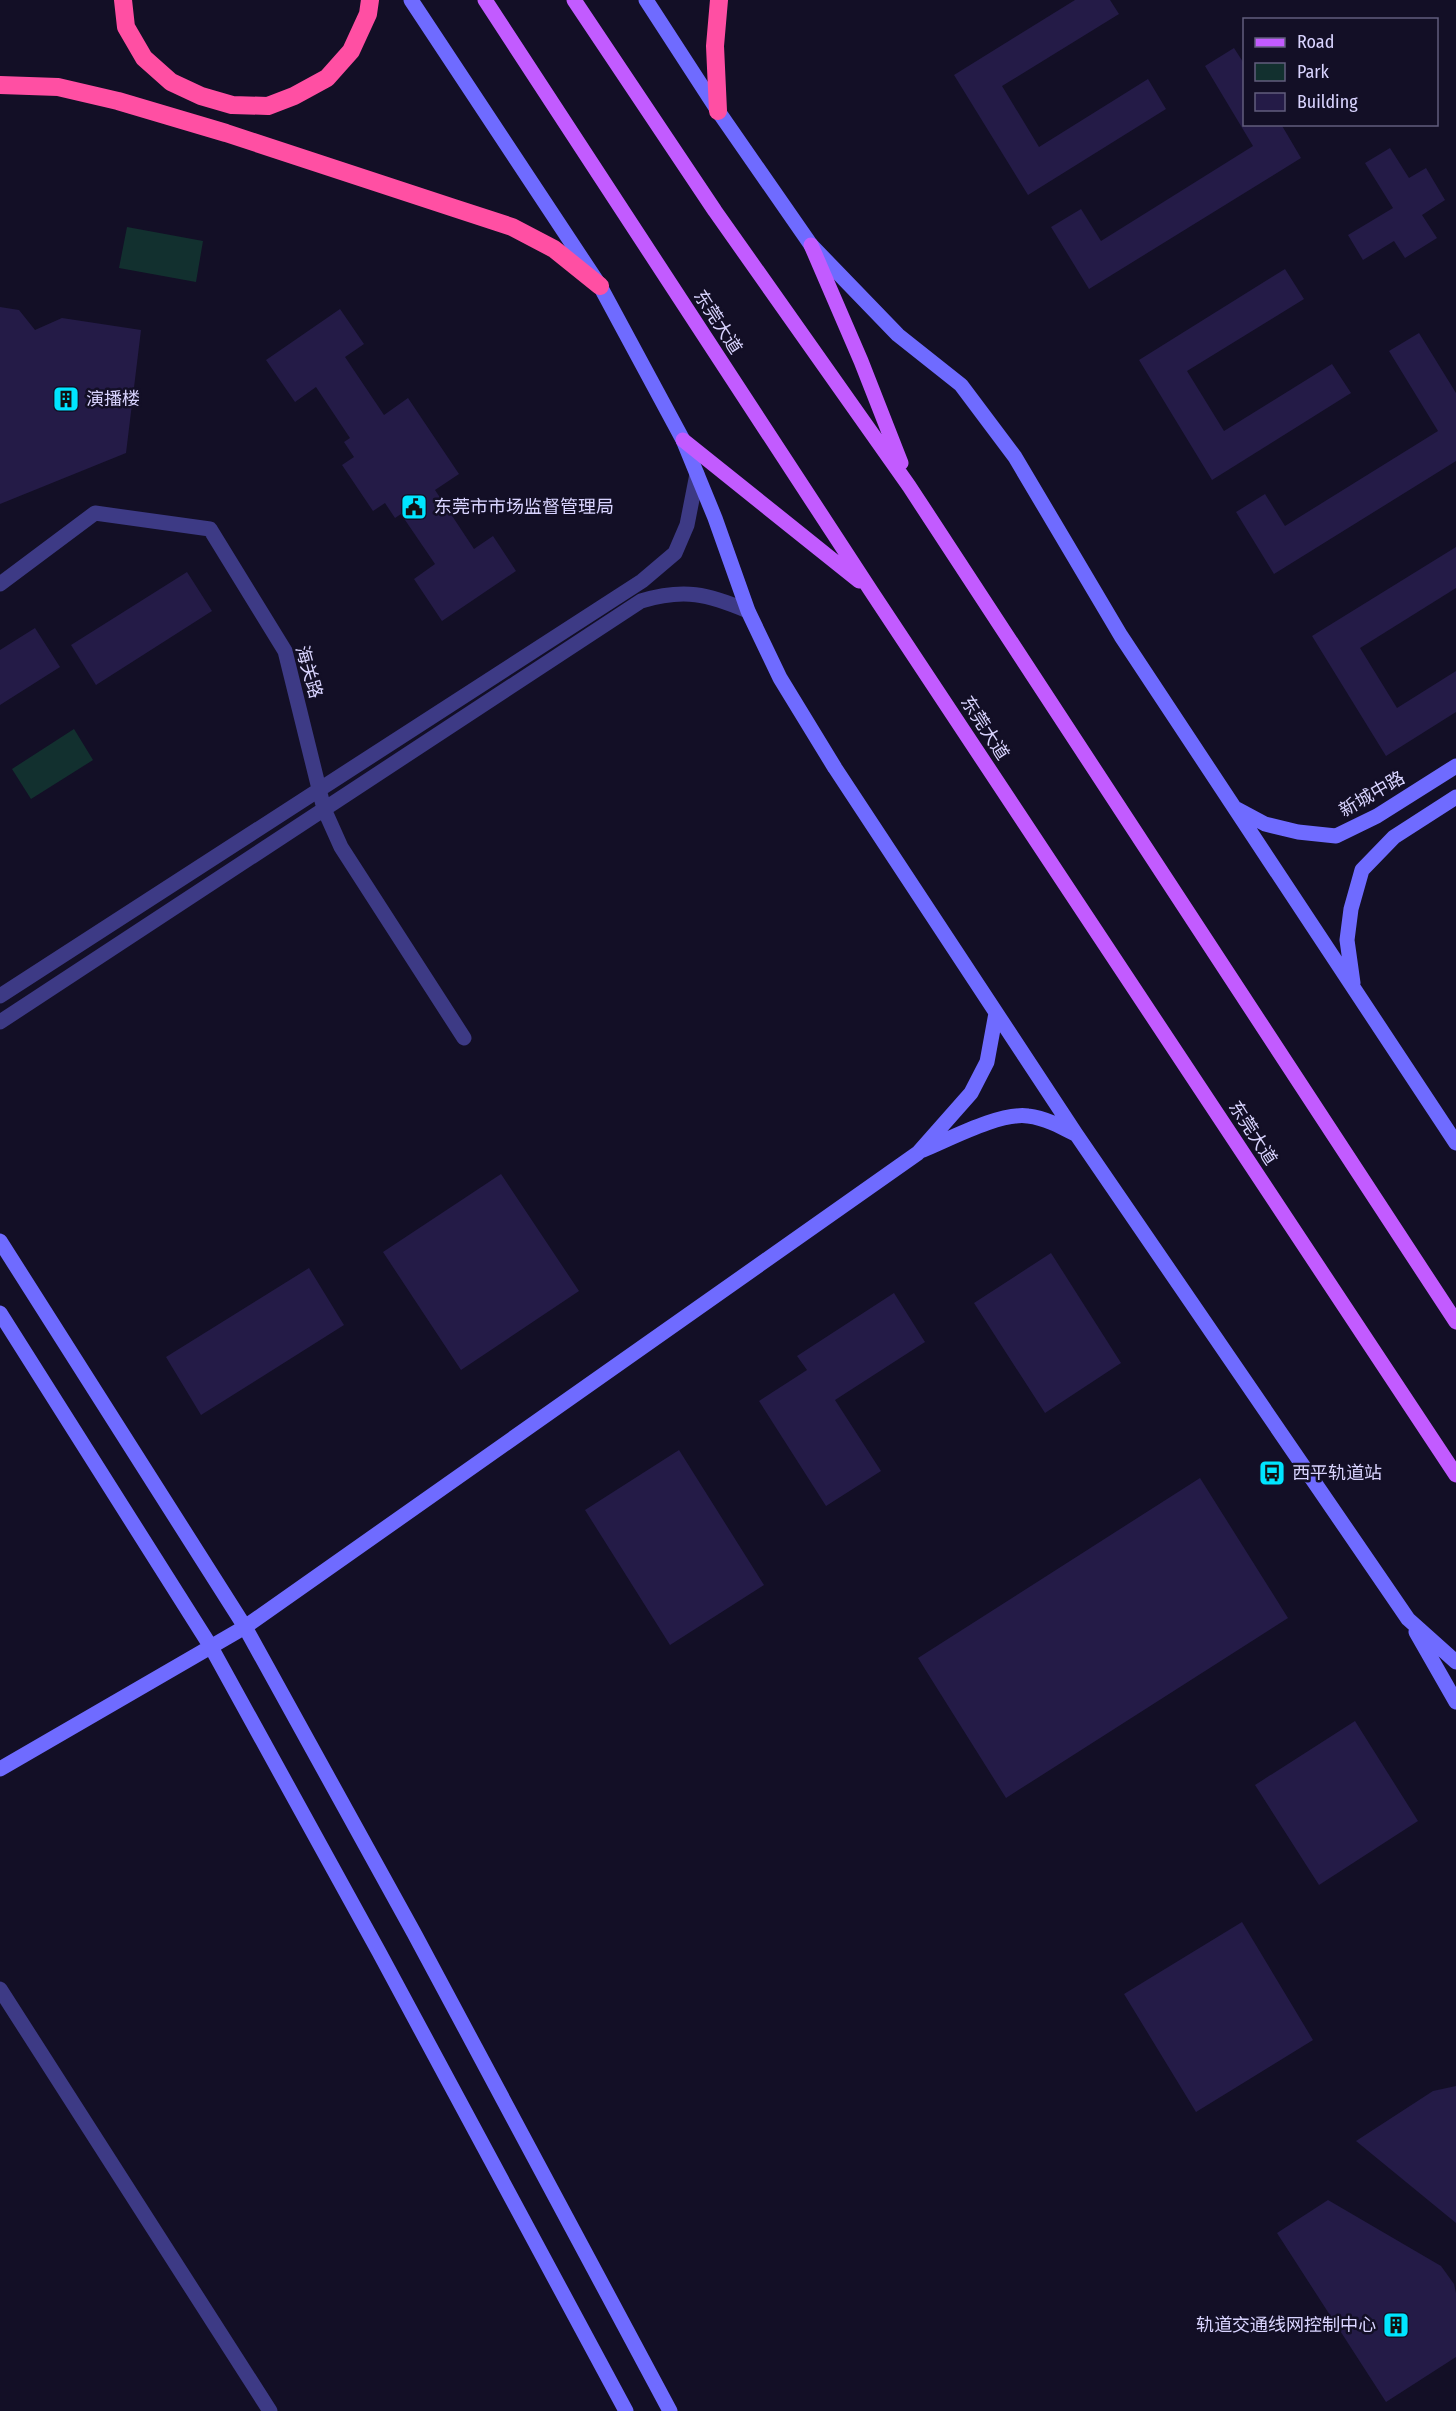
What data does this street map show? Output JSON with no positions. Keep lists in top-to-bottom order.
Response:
{
  "streets": {
    "main road": ["东莞大道"],
    "street": ["海关路", "新城中路"]
  },
  "places": {
    "building": ["演播楼", "轨道交通线网控制中心"],
    "public building": ["东莞市市场监督管理局"],
    "bus stop": ["西平轨道站"]
  },
  "legend": ["Road", "Park", "Building"]
}
